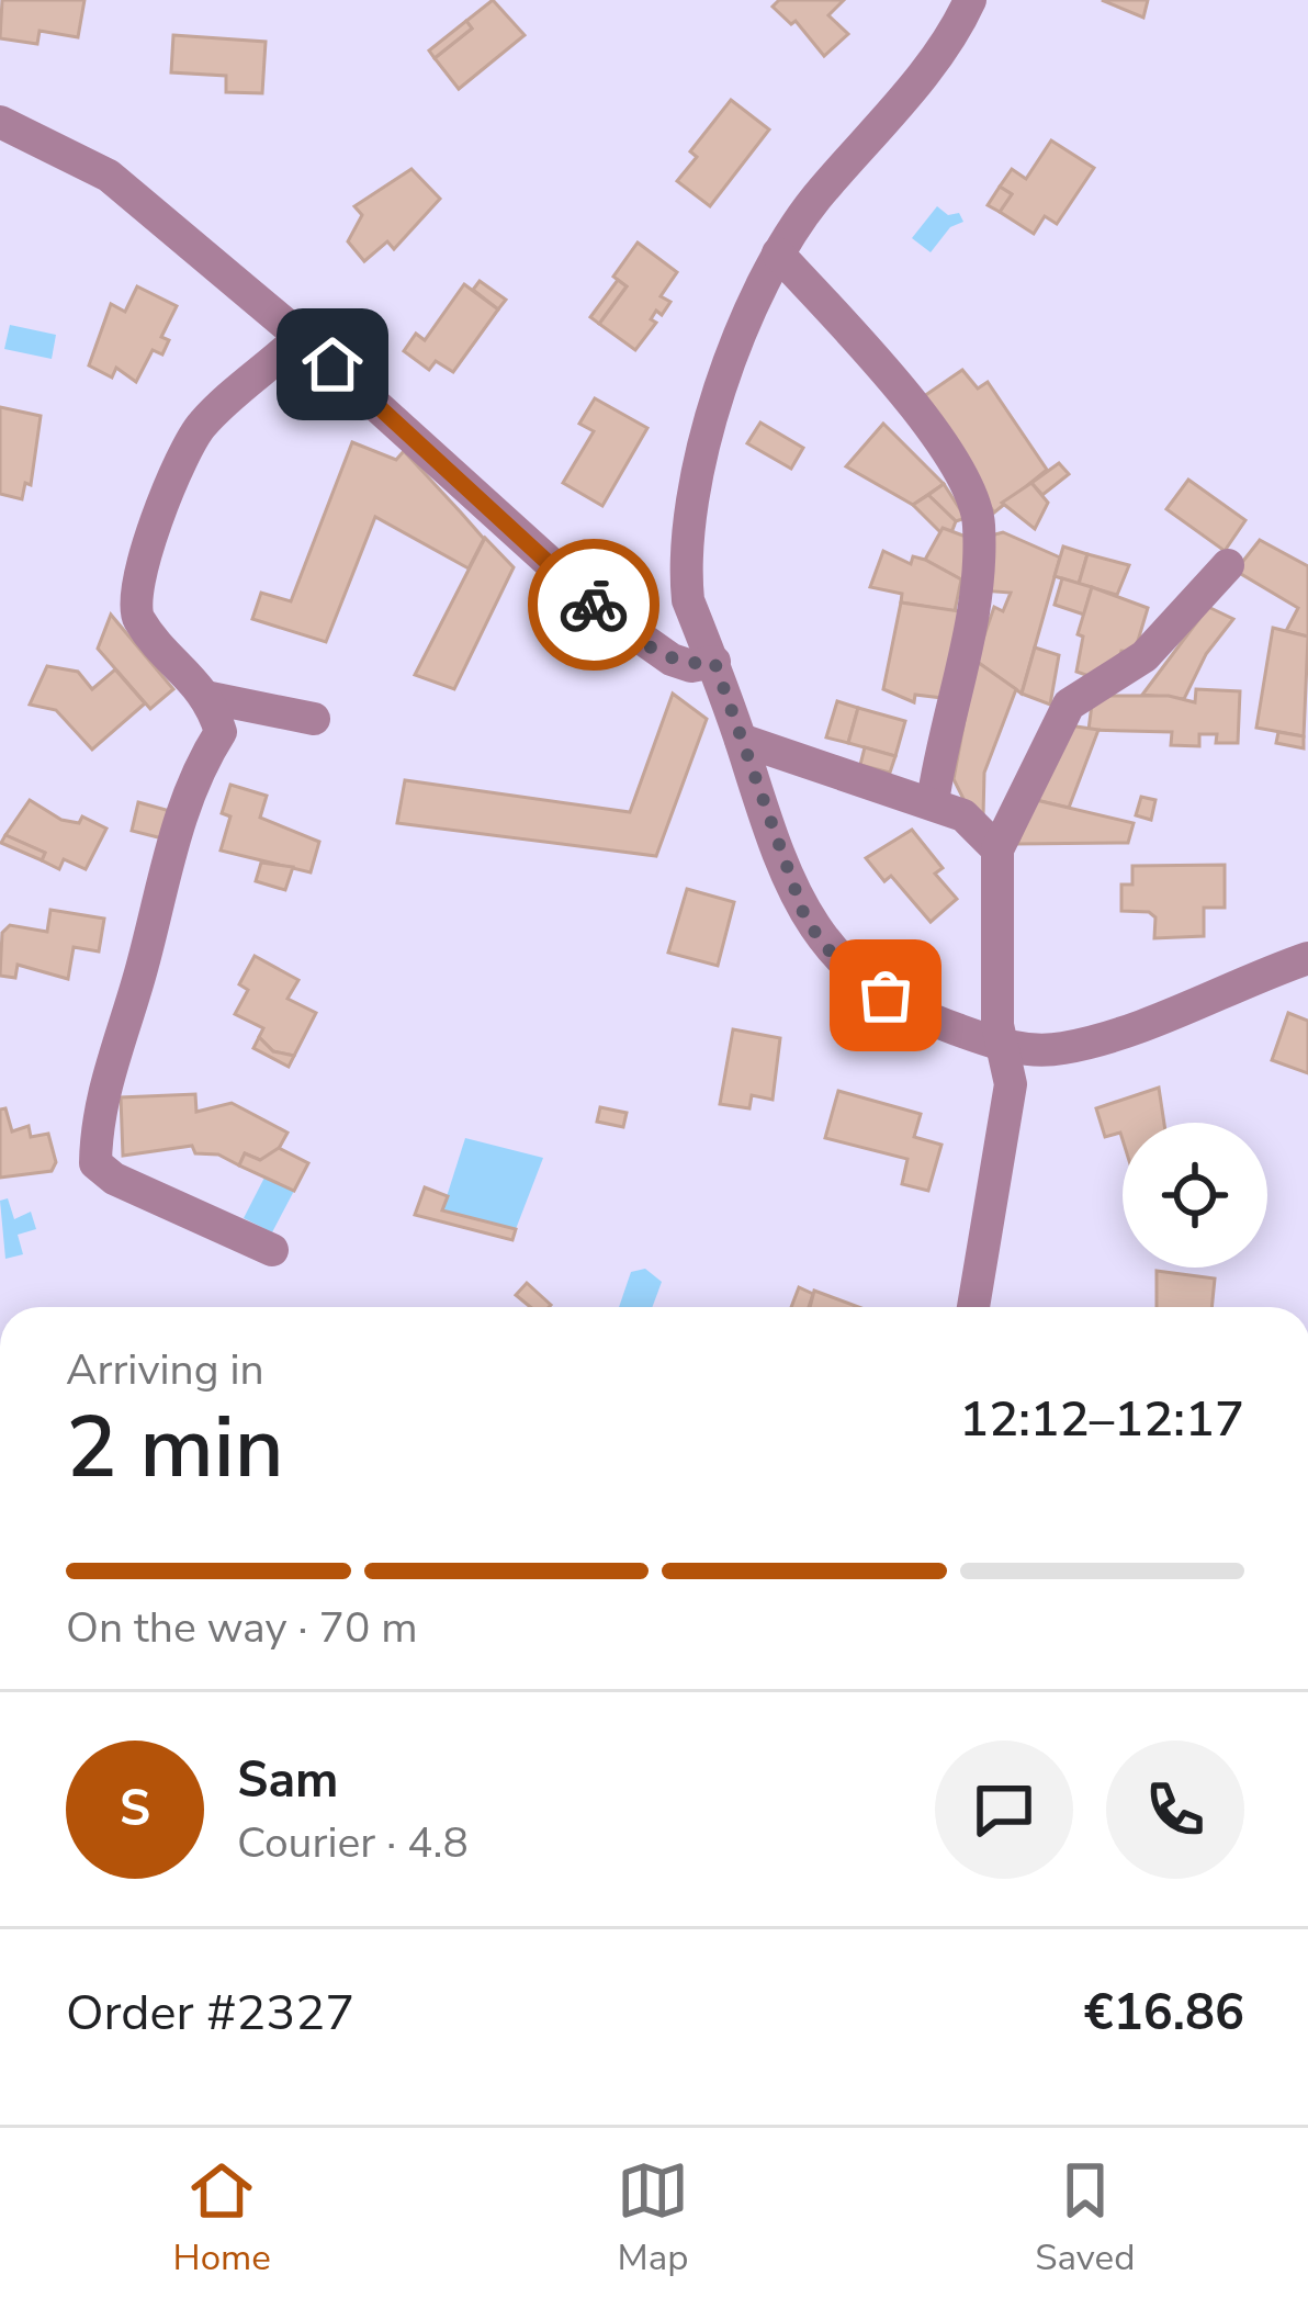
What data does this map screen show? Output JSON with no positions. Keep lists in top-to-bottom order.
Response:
{
  "page": {
    "heading": ["2 min", "Arriving in", "12:12–12:17"],
    "panel": [
      "Sam",
      "Courier · 4.8",
      "Order #2327",
      "€16.86"
    ],
    "bar": "On the way · 70 m",
    "round": "S",
    "tabs": ["Home", "Map", "Saved"]
  }
}
